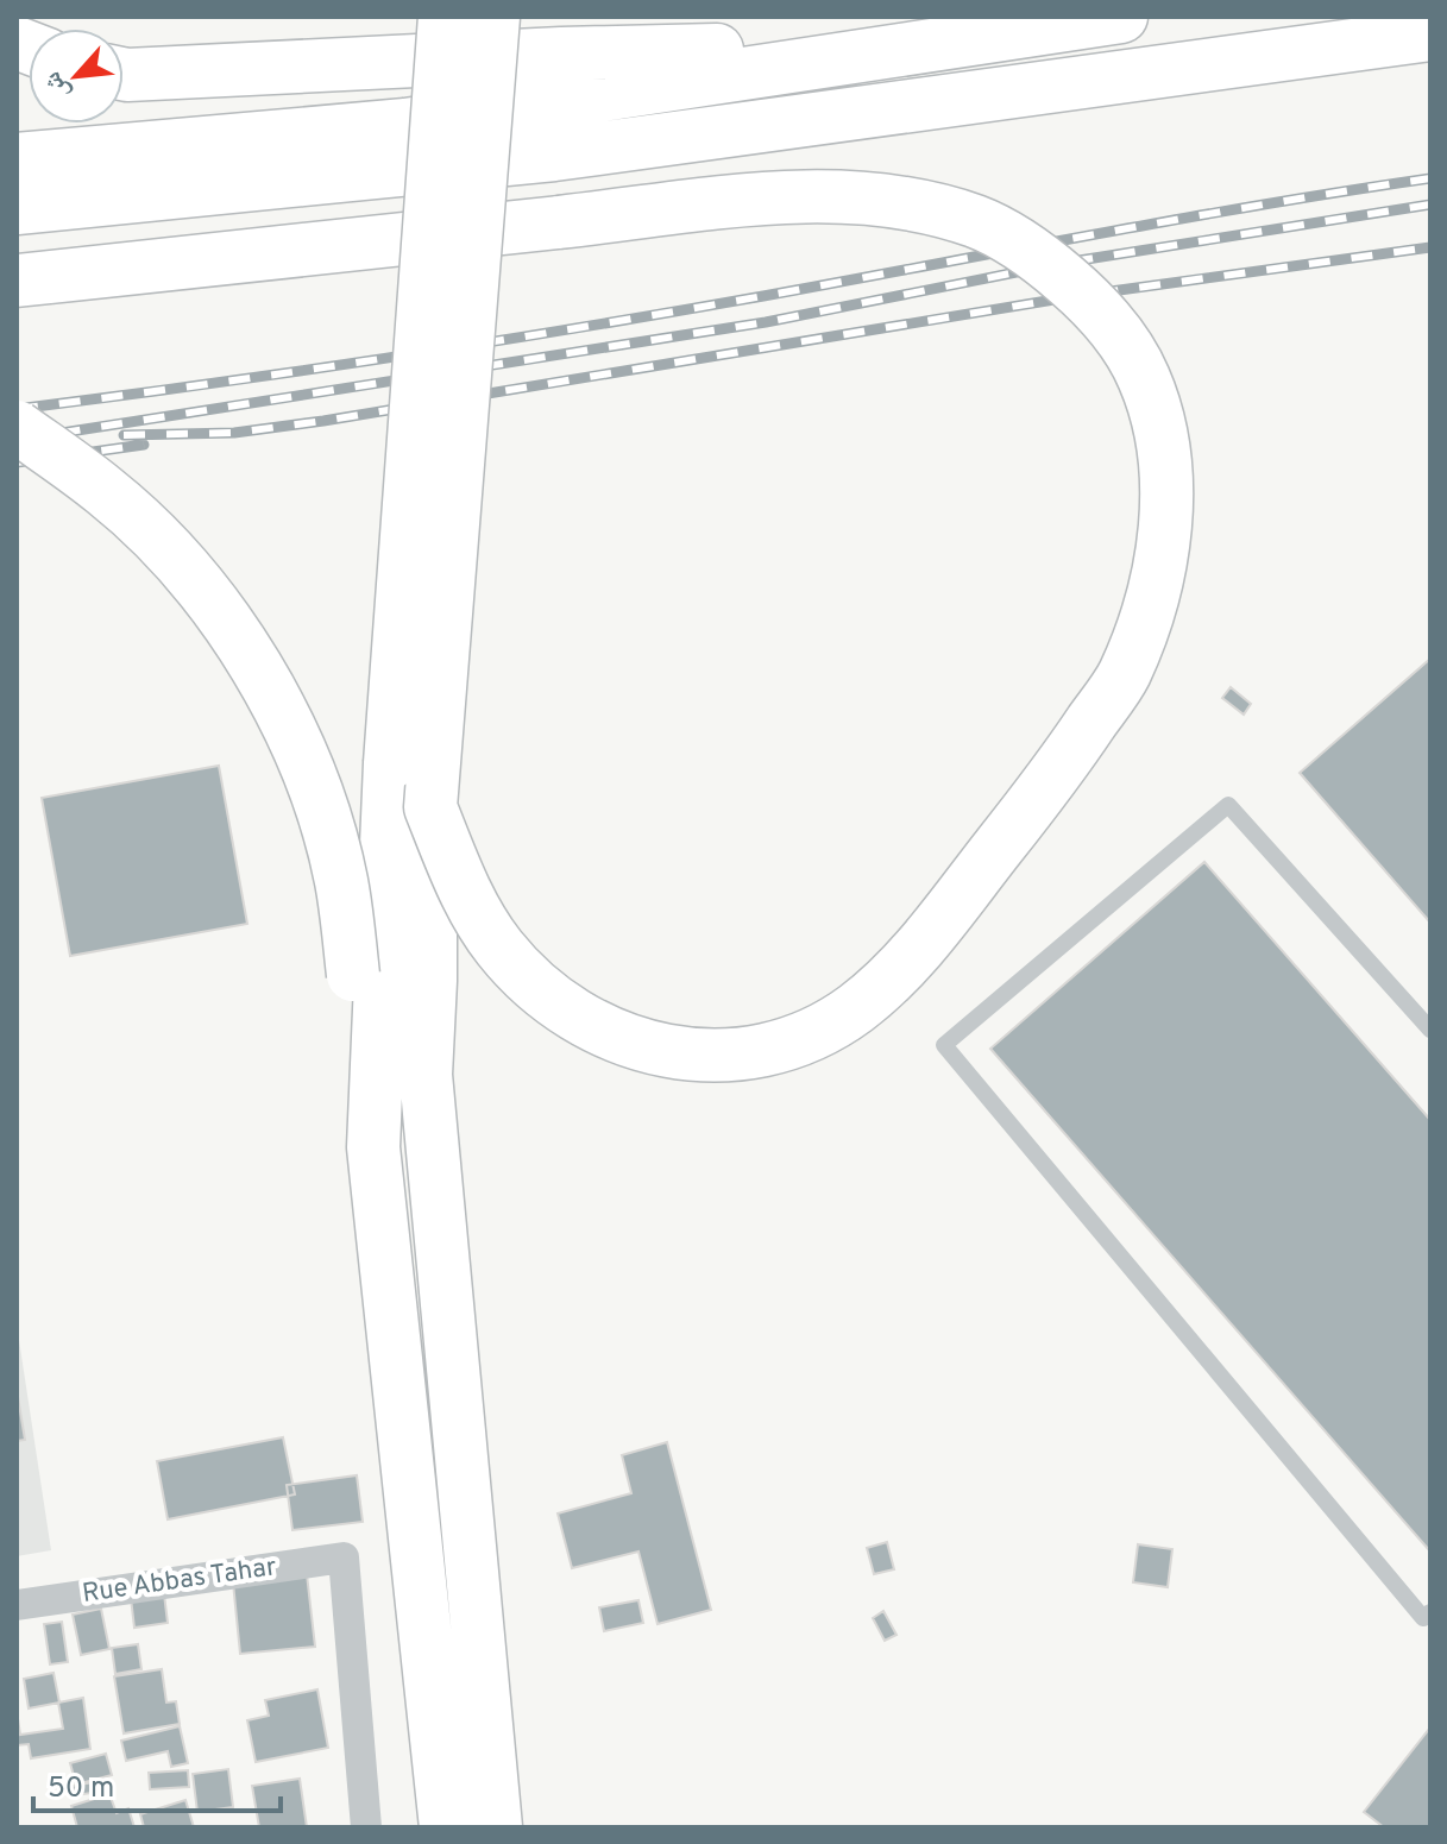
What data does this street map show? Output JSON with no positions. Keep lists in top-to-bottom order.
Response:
{
  "streets": {
    "street": ["Rue Abbas Tahar"]
  },
  "scale_bar": "50 m",
  "north": "bottom left"
}
